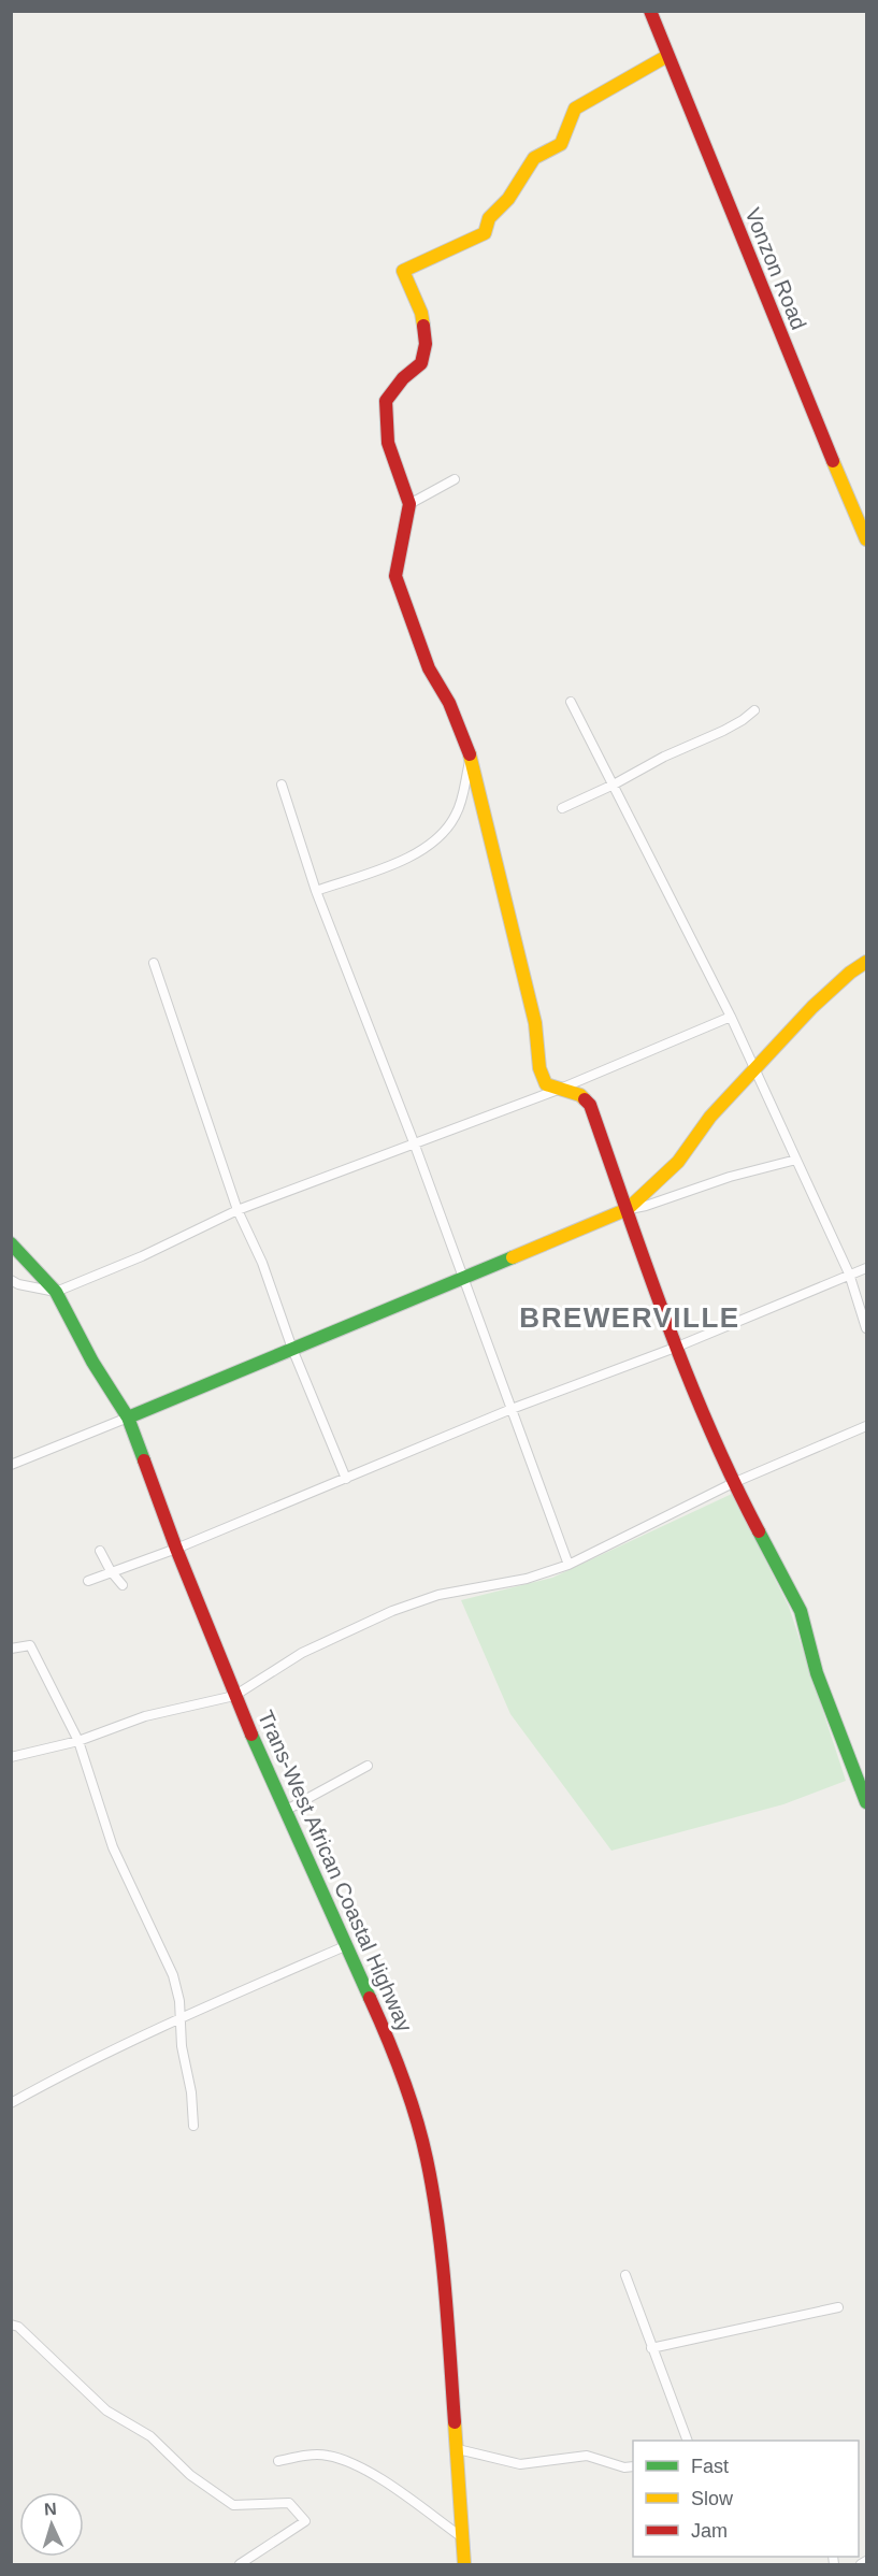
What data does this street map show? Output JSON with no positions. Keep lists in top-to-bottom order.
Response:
{
  "streets": {
    "main road": ["Vonzon Road", "Trans-West African Coastal Highway"]
  },
  "districts": ["BREWERVILLE"],
  "legend": ["Fast", "Slow", "Jam"],
  "north": "top"
}
